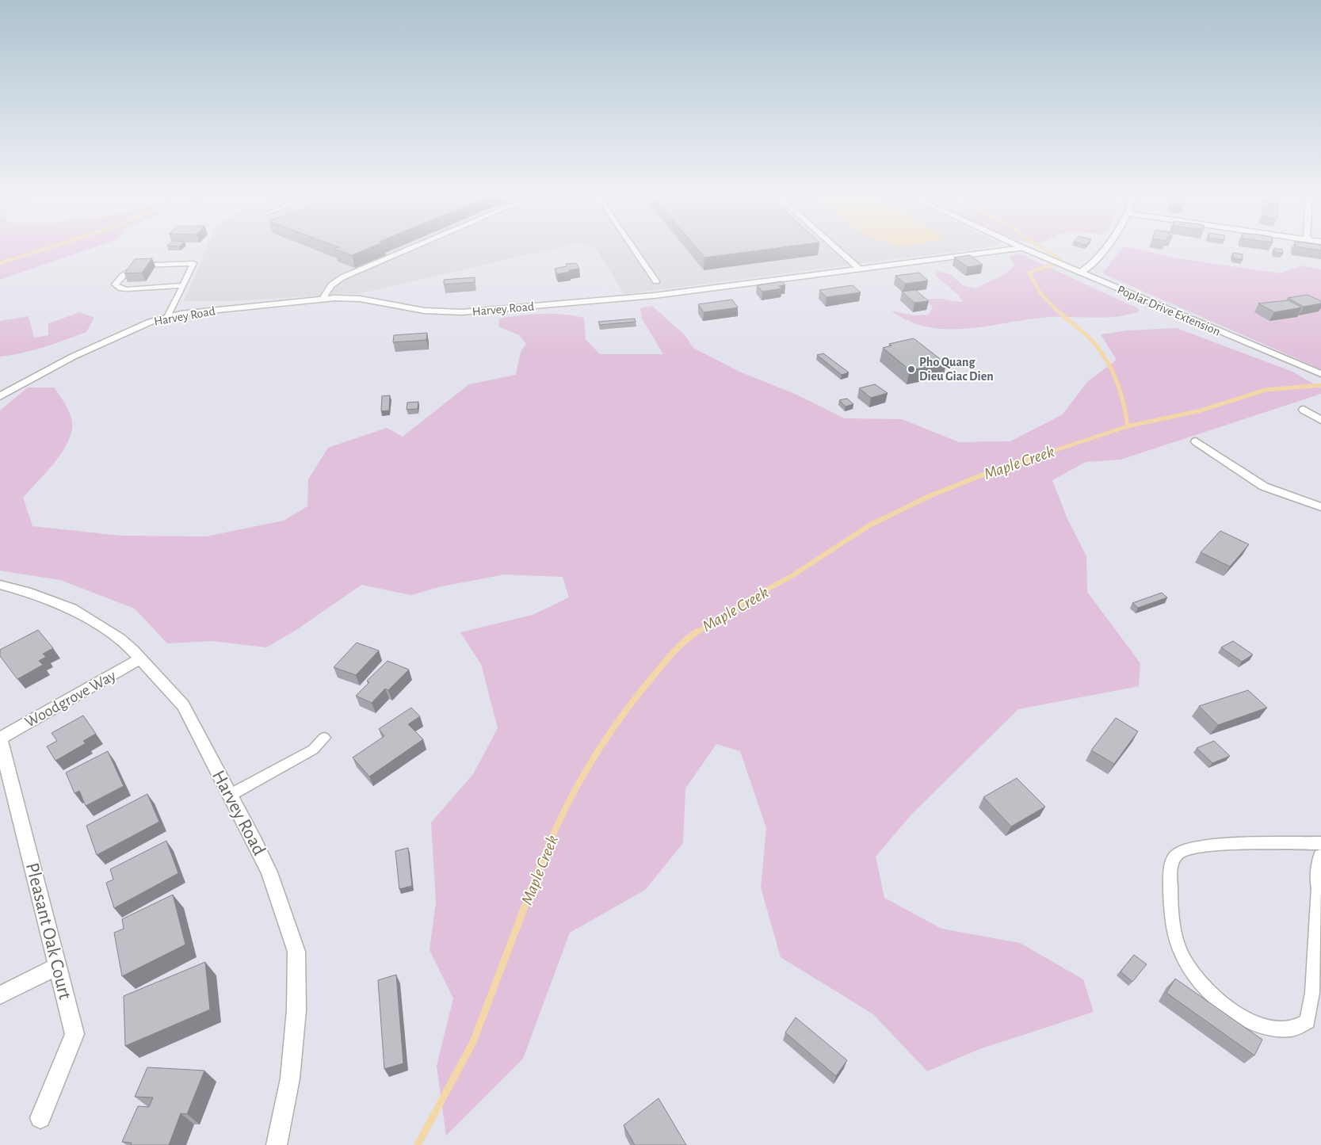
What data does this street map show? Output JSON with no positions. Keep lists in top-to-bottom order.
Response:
{
  "streets": {
    "street": [
      "Harvey Road",
      "Poplar Drive Extension",
      "Woodgrove Way",
      "Pleasant Oak Court"
    ]
  },
  "crossings": [
    ["Harvey Road", "Woodgrove Way"],
    ["Woodgrove Way", "Pleasant Oak Court"]
  ],
  "water": ["Maple Creek"],
  "places": ["Pho Quang Dieu Giac Dien"]
}
